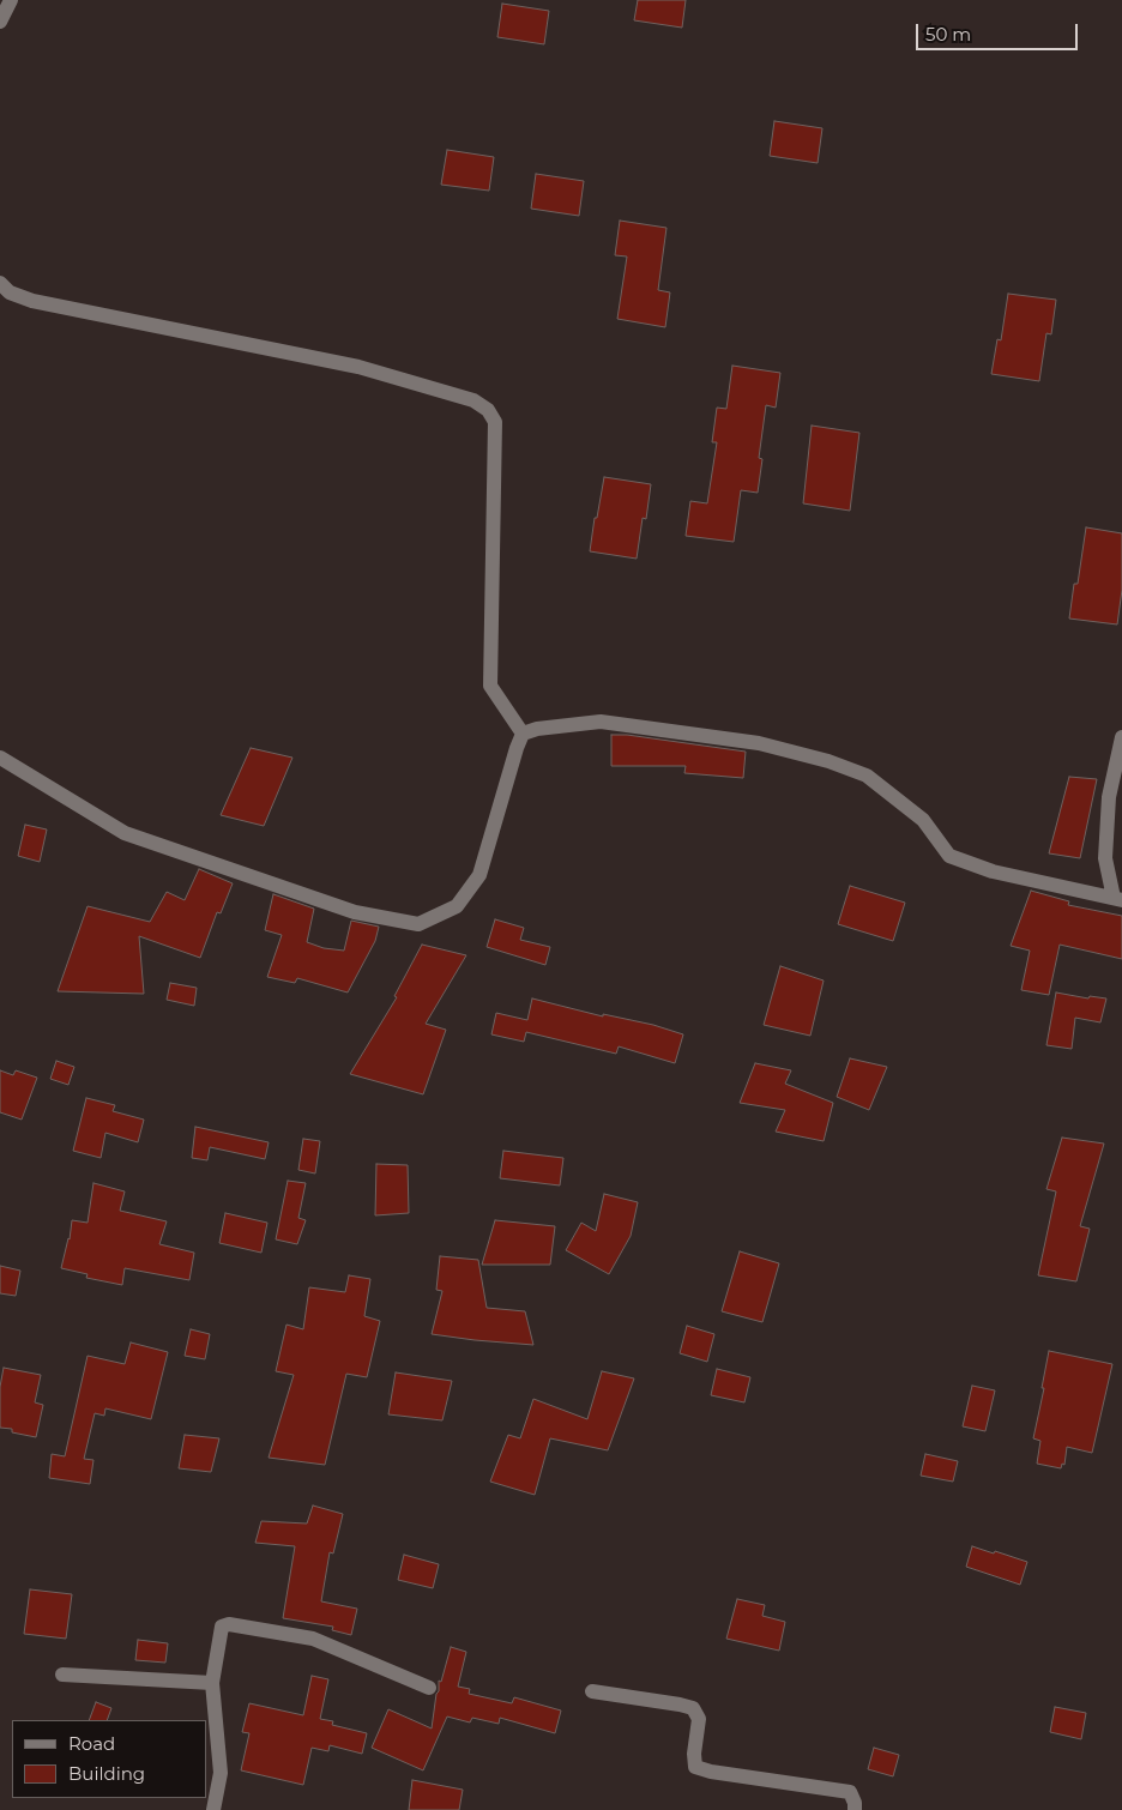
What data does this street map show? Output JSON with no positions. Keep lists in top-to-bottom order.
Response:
{
  "legend": ["Road", "Building"],
  "scale_bar": "50 m"
}
